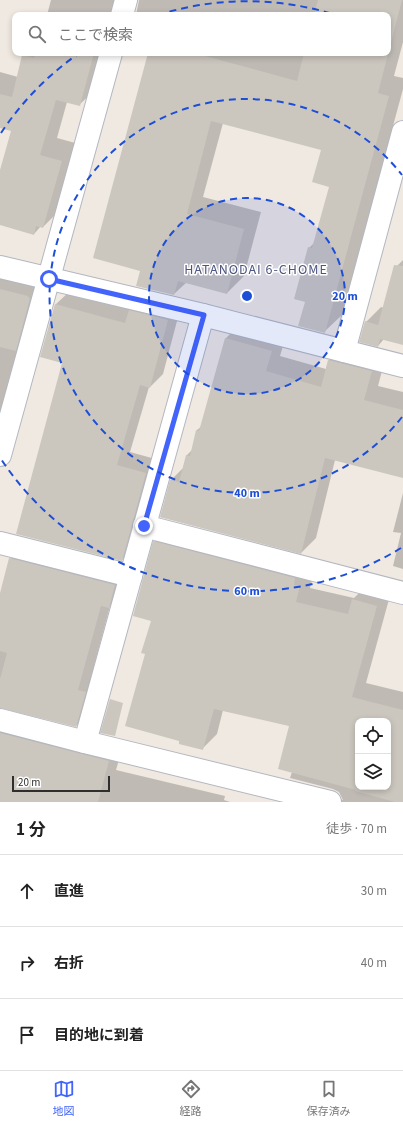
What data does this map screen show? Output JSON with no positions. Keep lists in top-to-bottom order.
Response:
{
  "districts": ["HATANODAI 6-CHOME"],
  "scale_bar": "20 m",
  "page": {
    "search": "ここで検索",
    "scale": "20 m",
    "heading": ["1 分", "徒歩 · 70 m"],
    "list": [
      ["直進", "30 m"],
      ["右折", "40 m"],
      "目的地に到着"
    ],
    "nav": ["地図", "経路", "保存済み"]
  },
  "rings": ["20 m", "40 m", "60 m"]
}
